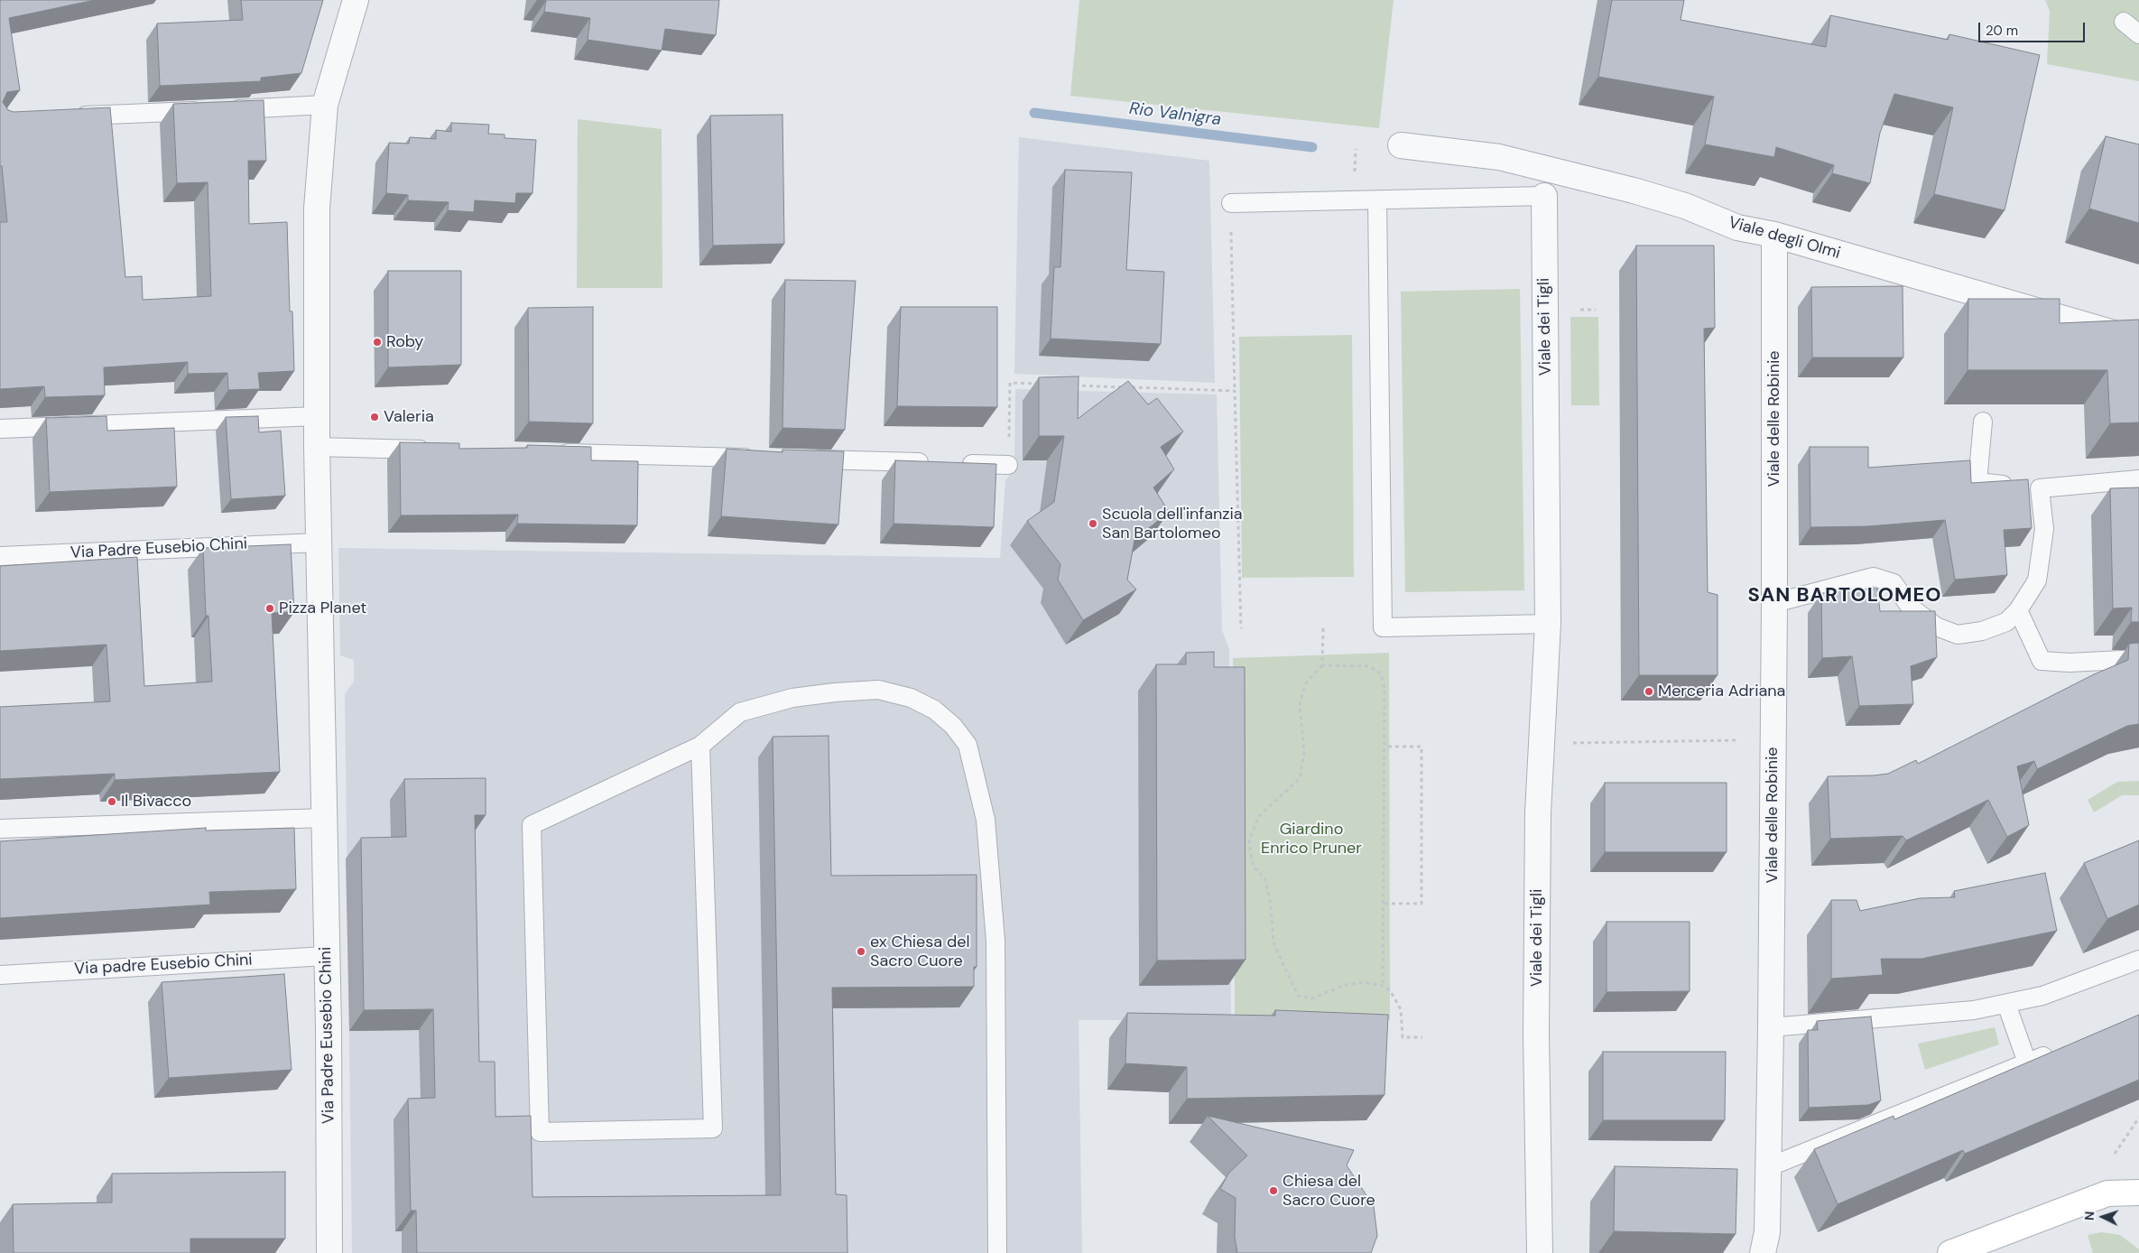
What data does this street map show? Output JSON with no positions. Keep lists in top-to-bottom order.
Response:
{
  "streets": {
    "street": [
      "Viale degli Olmi",
      "Viale dei Tigli",
      "Viale delle Robinie",
      "Via Padre Eusebio Chini"
    ],
    "lane": ["Via padre Eusebio Chini"]
  },
  "crossings": [
    ["Viale degli Olmi", "Viale delle Robinie"],
    ["Via Padre Eusebio Chini", "Via padre Eusebio Chini"]
  ],
  "districts": ["SAN BARTOLOMEO"],
  "water": ["Rio Valnigra"],
  "parks": ["Giardino Enrico Pruner"],
  "places": [
    "Roby",
    "Valeria",
    "Scuola dell'infanzia San Bartolomeo",
    "Pizza Planet",
    "Merceria Adriana",
    "Il Bivacco",
    "ex Chiesa del Sacro Cuore",
    "Chiesa del Sacro Cuore"
  ],
  "scale_bar": "20 m",
  "north": "left"
}
